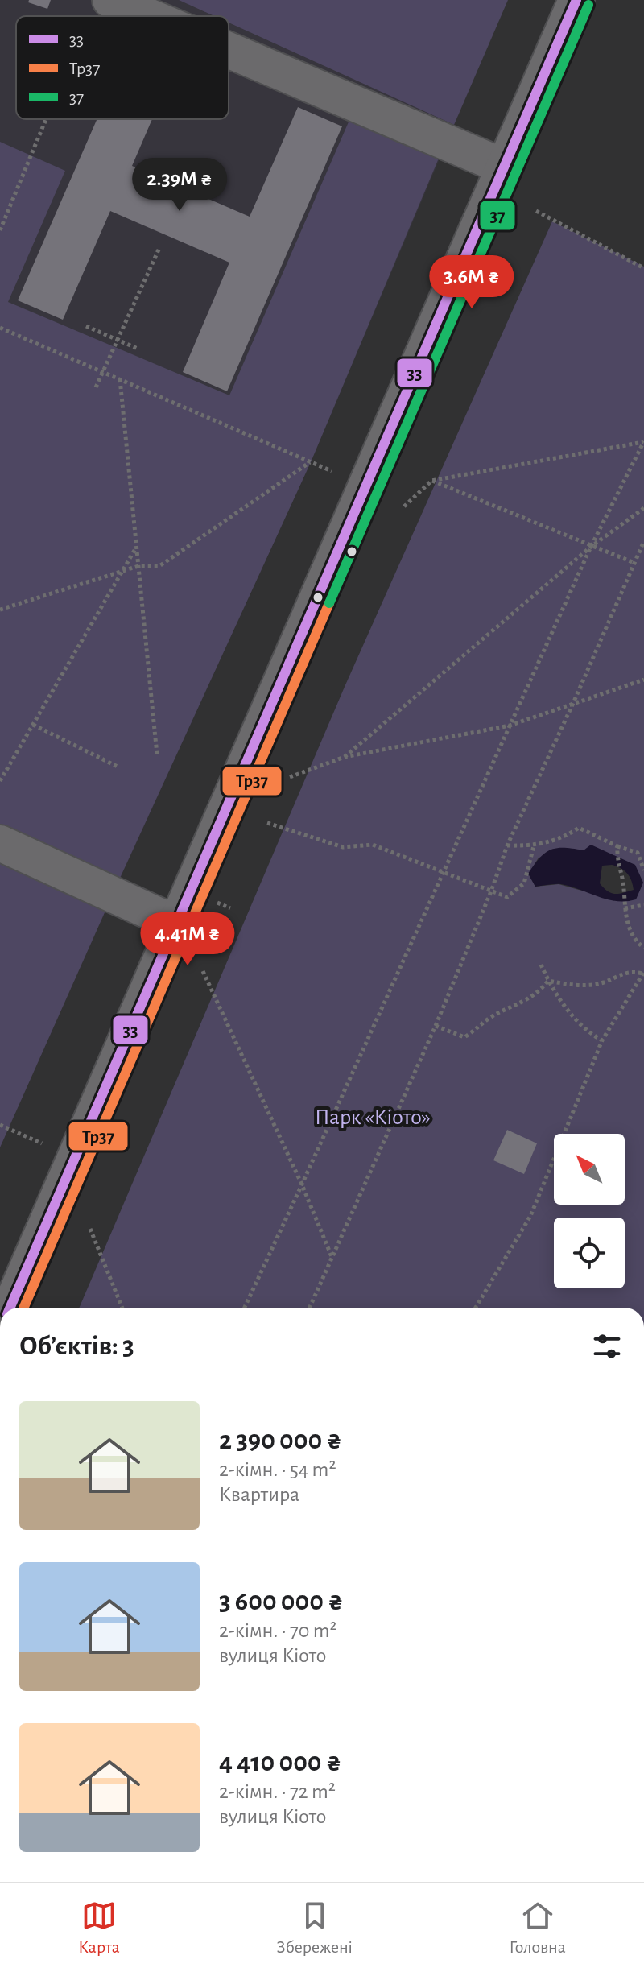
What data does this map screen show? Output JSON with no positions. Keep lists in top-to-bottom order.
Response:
{
  "parks": ["Парк «Кіото»"],
  "lines": ["transit line 33", "transit line 37", "transit line Тр37"],
  "legend": ["33", "Тр37", "37"],
  "north": "top left",
  "page": {
    "price": ["2.39M ₴", "3.6M ₴", "4.41M ₴"],
    "heading": "Об’єктів: 3",
    "list": [
      {
        "name": "2 390 000 ₴",
        "note": "2-кімн. · 54 m² · Квартира"
      },
      {
        "name": "3 600 000 ₴",
        "note": "2-кімн. · 70 m² · вулиця Кіото"
      },
      {
        "name": "4 410 000 ₴",
        "note": "2-кімн. · 72 m² · вулиця Кіото"
      }
    ],
    "tabs": ["Карта", "Збережені", "Головна"]
  }
}
